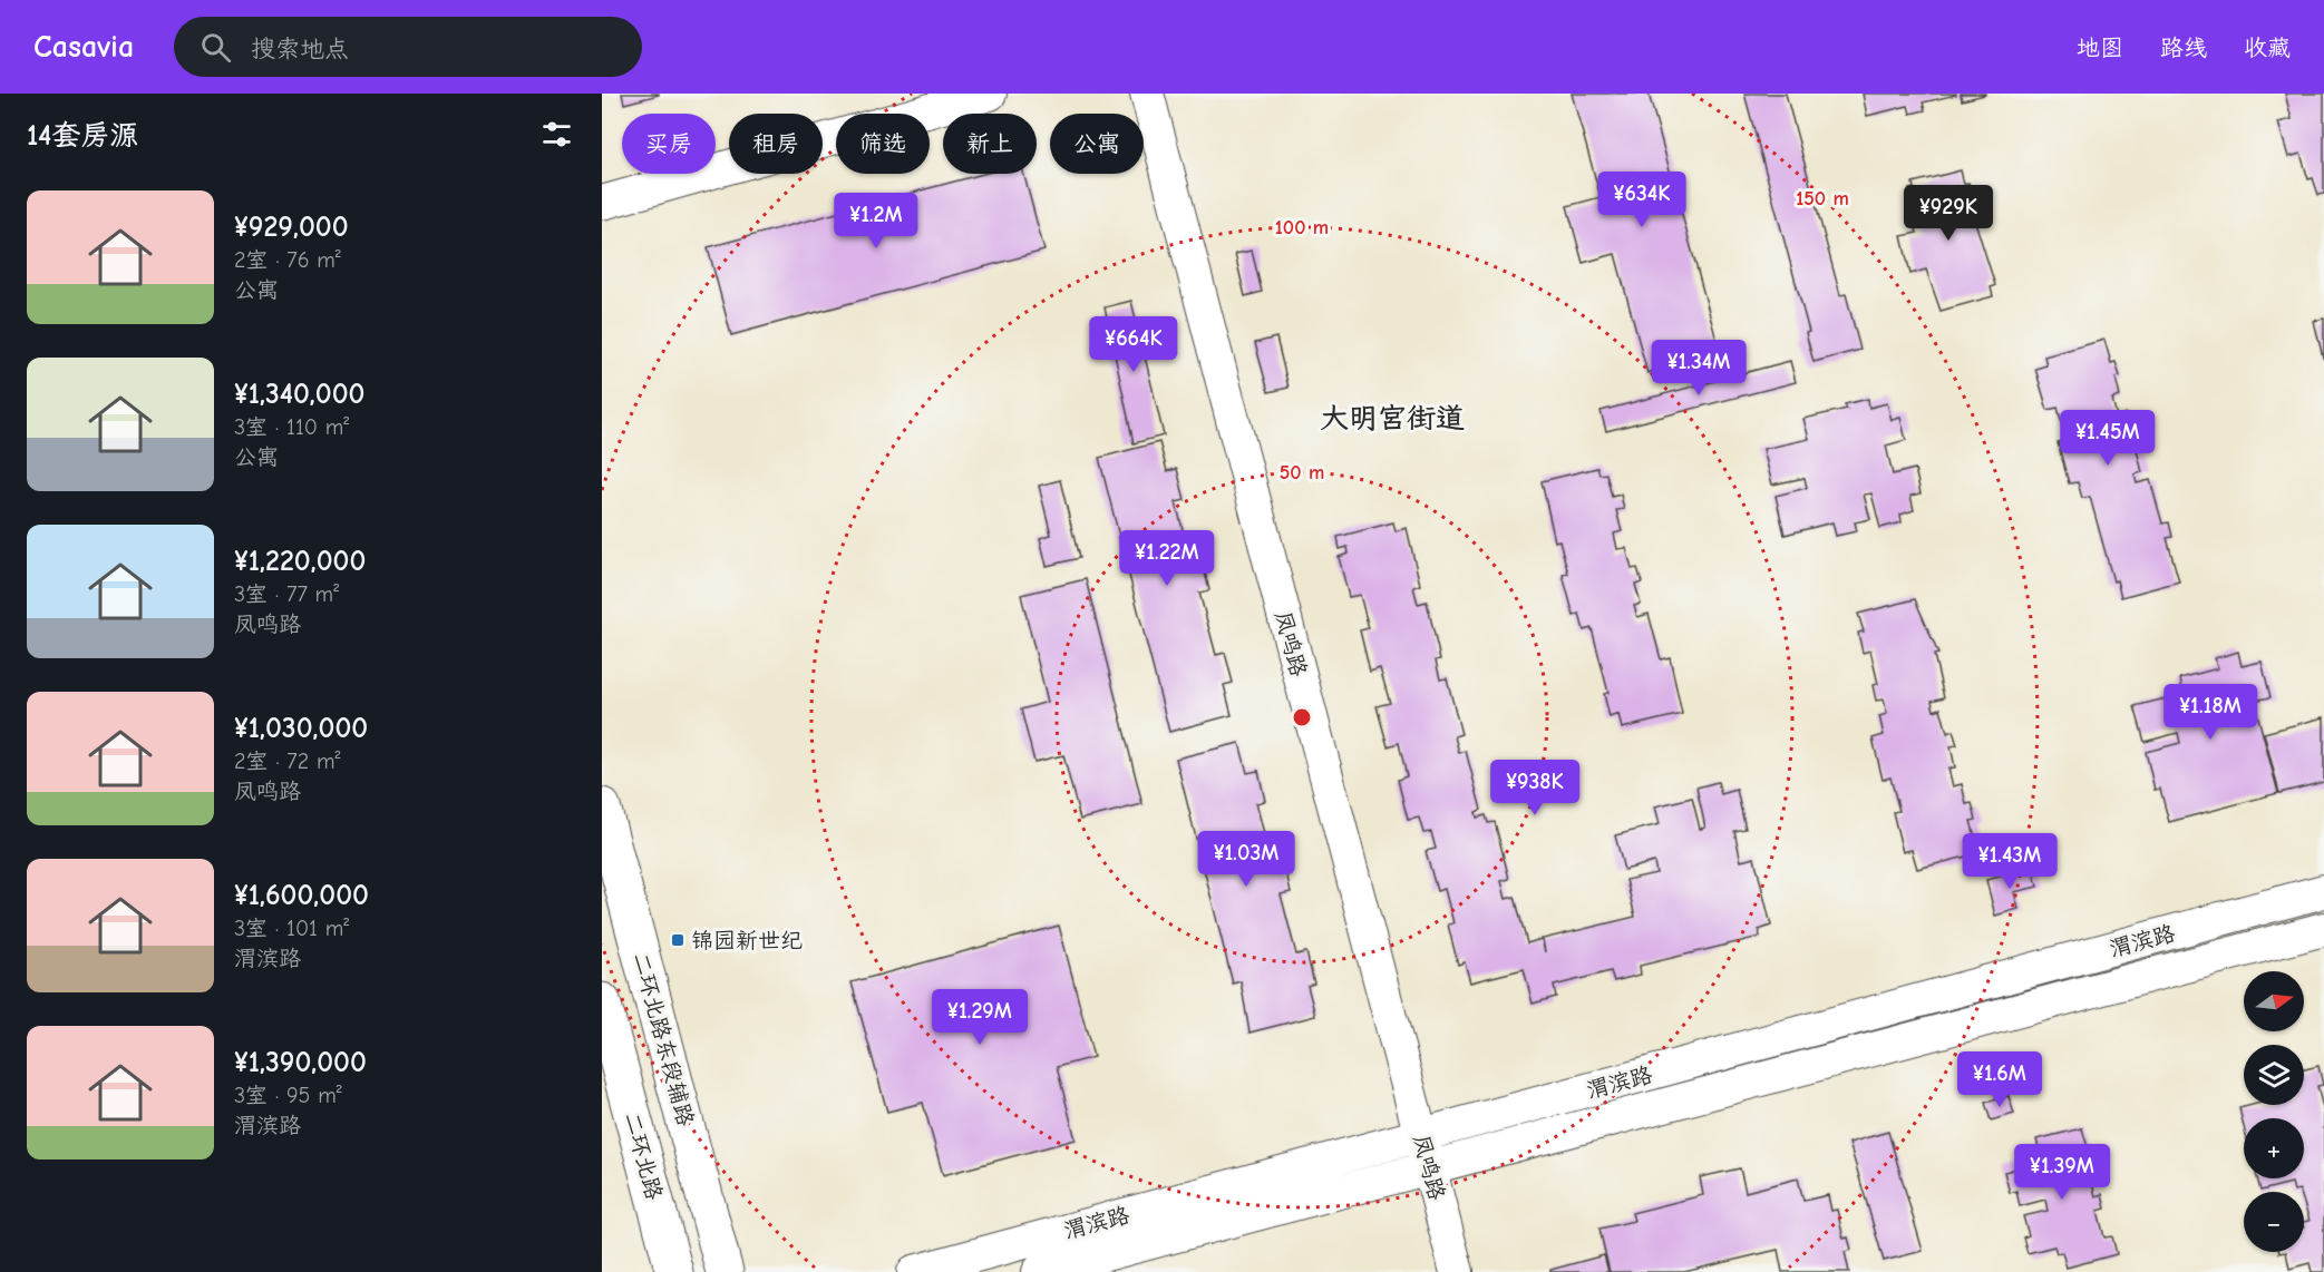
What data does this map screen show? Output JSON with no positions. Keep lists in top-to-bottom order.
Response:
{
  "streets": {
    "main road": ["二环北路东段辅路", "二环北路"],
    "street": ["凤鸣路", "渭滨路"]
  },
  "crossings": [
    ["凤鸣路", "渭滨路"]
  ],
  "districts": ["大明宫街道"],
  "places": {
    "transit": ["锦园新世纪"]
  },
  "north": "right",
  "page": {
    "header": "Casavia",
    "search": "搜索地点",
    "nav": ["地图", "路线", "收藏"],
    "heading": "14套房源",
    "chip": [
      "买房",
      "租房",
      "筛选",
      "新上",
      "公寓"
    ],
    "price": [
      "¥634K",
      "¥929K",
      "¥1.2M",
      "¥664K",
      "¥1.34M",
      "¥1.45M",
      "¥1.22M",
      "¥1.18M",
      "¥938K",
      "¥1.03M",
      "¥1.43M",
      "¥1.29M",
      "¥1.6M",
      "¥1.39M"
    ],
    "list": [
      {
        "name": "¥929,000",
        "note": "2室 · 76 m² · 公寓"
      },
      {
        "name": "¥1,340,000",
        "note": "3室 · 110 m² · 公寓"
      },
      {
        "name": "¥1,220,000",
        "note": "3室 · 77 m² · 凤鸣路"
      },
      {
        "name": "¥1,030,000",
        "note": "2室 · 72 m² · 凤鸣路"
      },
      {
        "name": "¥1,600,000",
        "note": "3室 · 101 m² · 渭滨路"
      },
      {
        "name": "¥1,390,000",
        "note": "3室 · 95 m² · 渭滨路"
      }
    ],
    "map_buttons": ["+", "−"]
  },
  "rings": ["150 m", "100 m", "50 m"]
}
